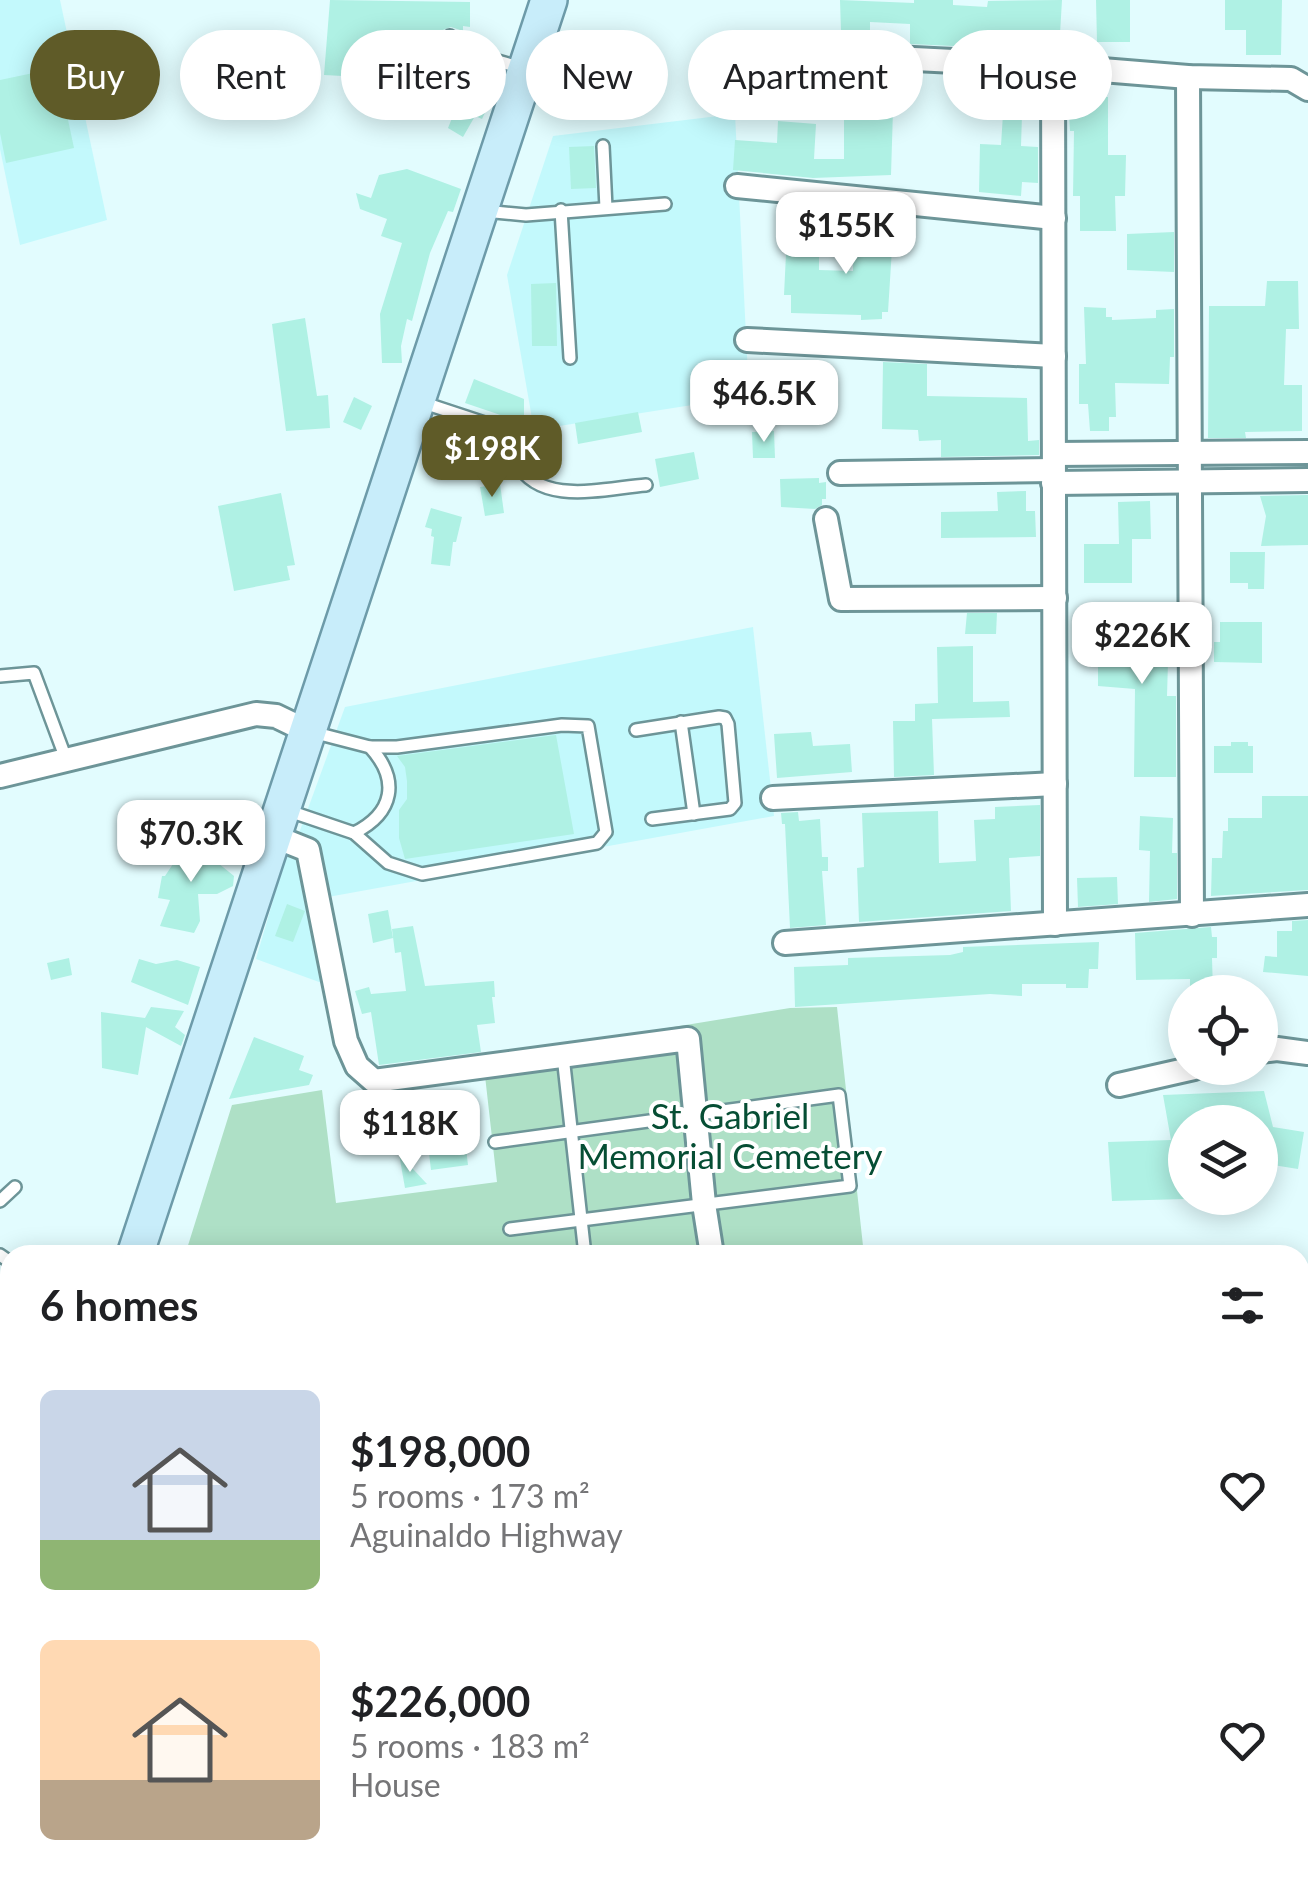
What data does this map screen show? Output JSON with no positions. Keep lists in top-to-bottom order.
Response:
{
  "parks": ["St. Gabriel Memorial Cemetery"],
  "page": {
    "chip": [
      "Buy",
      "Rent",
      "Filters",
      "New",
      "Apartment",
      "House"
    ],
    "price": [
      "$155K",
      "$46.5K",
      "$198K",
      "$226K",
      "$70.3K",
      "$118K"
    ],
    "heading": "6 homes",
    "list": [
      {
        "name": "$198,000",
        "note": "5 rooms · 173 m² · Aguinaldo Highway"
      },
      {
        "name": "$226,000",
        "note": "5 rooms · 183 m² · House"
      }
    ]
  }
}
